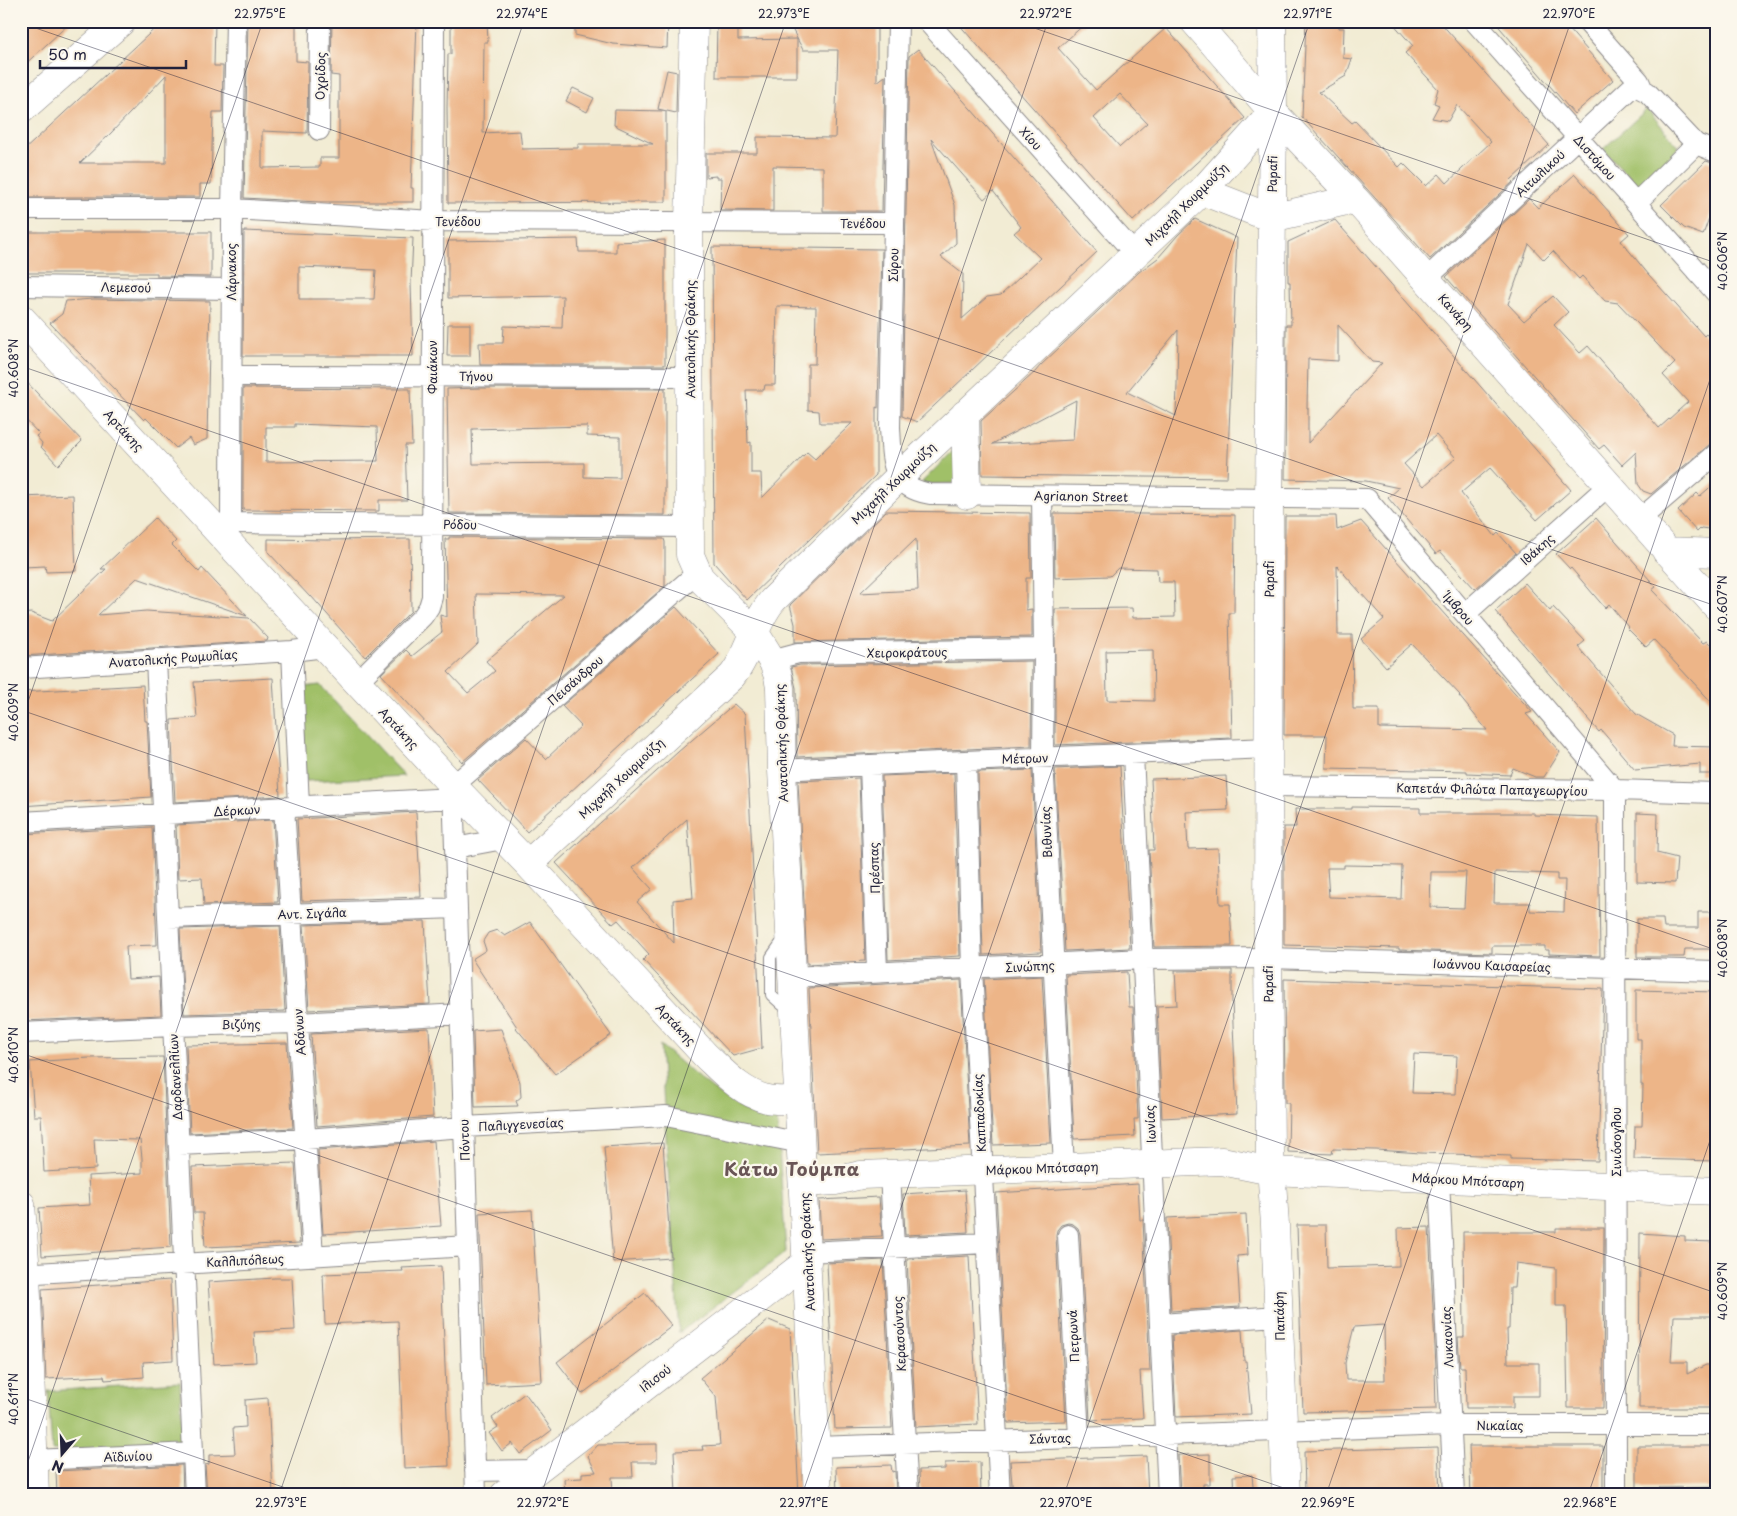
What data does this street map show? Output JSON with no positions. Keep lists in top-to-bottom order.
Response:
{
  "streets": {
    "street": [
      "Οχρίδος",
      "Χίου",
      "Διστόμου",
      "Αιτωλικού",
      "Papafi",
      "Μιχαήλ Χουρμούζη",
      "Τενέδου",
      "Σύρου",
      "Λάρνακος",
      "Λεμεσού",
      "Κανάρη",
      "Ανατολικής Θράκης",
      "Φαιάκων",
      "Τήνου",
      "Αρτάκης",
      "Agrianon Street",
      "Ρόδου",
      "Ιθάκης",
      "Ίμβρου",
      "Χειροκράτους",
      "Ανατολικής Ρωμυλίας",
      "Πεισάνδρου",
      "Μέτρων",
      "Καπετάν Φιλώτα Παπαγεωργίου",
      "Δέρκων",
      "Βιθυνίας",
      "Πρέσπας",
      "Αντ. Σιγάλα",
      "Ιωάννου Καισαρείας",
      "Σινώπης",
      "Βιζύης",
      "Αδάνων",
      "Δαρδανελλίων",
      "Καππαδοκίας",
      "Παλιγγενεσίας",
      "Ιωνίας",
      "Πόντου",
      "Σινιόσογλου",
      "Μάρκου Μπότσαρη",
      "Καλλιπόλεως",
      "Παπάφη",
      "Κερασούντος",
      "Πετρωνά",
      "Λυκαονίας",
      "Ιλισού",
      "Νικαίας",
      "Σάντας",
      "Αϊδινίου"
    ]
  },
  "crossings": [
    ["Χίου", "Μιχαήλ Χουρμούζη"],
    ["Διστόμου", "Αιτωλικού"],
    ["Αιτωλικού", "Κανάρη"],
    ["Papafi", "Μιχαήλ Χουρμούζη"],
    ["Papafi", "Κανάρη"],
    ["Papafi", "Agrianon Street"],
    ["Papafi", "Ίμβρου"],
    ["Papafi", "Μέτρων"],
    ["Papafi", "Καπετάν Φιλώτα Παπαγεωργίου"],
    ["Papafi", "Ιωάννου Καισαρείας"],
    ["Papafi", "Σινώπης"],
    ["Papafi", "Μάρκου Μπότσαρη"],
    ["Papafi", "Παπάφη"],
    ["Μιχαήλ Χουρμούζη", "Σύρου"],
    ["Μιχαήλ Χουρμούζη", "Κανάρη"],
    ["Μιχαήλ Χουρμούζη", "Ανατολικής Θράκης"],
    ["Μιχαήλ Χουρμούζη", "Αρτάκης"],
    ["Μιχαήλ Χουρμούζη", "Agrianon Street"],
    ["Τενέδου", "Σύρου"],
    ["Τενέδου", "Λάρνακος"],
    ["Τενέδου", "Ανατολικής Θράκης"],
    ["Τενέδου", "Φαιάκων"],
    ["Σύρου", "Agrianon Street"],
    ["Λάρνακος", "Λεμεσού"],
    ["Λάρνακος", "Τήνου"],
    ["Λάρνακος", "Αρτάκης"],
    ["Λάρνακος", "Ρόδου"],
    ["Κανάρη", "Ιθάκης"],
    ["Ανατολικής Θράκης", "Τήνου"],
    ["Ανατολικής Θράκης", "Αρτάκης"],
    ["Ανατολικής Θράκης", "Ρόδου"],
    ["Ανατολικής Θράκης", "Χειροκράτους"],
    ["Ανατολικής Θράκης", "Πεισάνδρου"],
    ["Ανατολικής Θράκης", "Μέτρων"],
    ["Ανατολικής Θράκης", "Σινώπης"],
    ["Ανατολικής Θράκης", "Παλιγγενεσίας"],
    ["Ανατολικής Θράκης", "Μάρκου Μπότσαρη"],
    ["Ανατολικής Θράκης", "Ιλισού"],
    ["Ανατολικής Θράκης", "Σάντας"],
    ["Φαιάκων", "Τήνου"],
    ["Φαιάκων", "Αρτάκης"],
    ["Φαιάκων", "Ρόδου"],
    ["Αρτάκης", "Ρόδου"],
    ["Αρτάκης", "Ανατολικής Ρωμυλίας"],
    ["Αρτάκης", "Πεισάνδρου"],
    ["Αρτάκης", "Δέρκων"],
    ["Αρτάκης", "Πόντου"],
    ["Agrianon Street", "Ίμβρου"],
    ["Agrianon Street", "Βιθυνίας"],
    ["Ιθάκης", "Ίμβρου"],
    ["Ίμβρου", "Καπετάν Φιλώτα Παπαγεωργίου"],
    ["Ίμβρου", "Σινιόσογλου"],
    ["Χειροκράτους", "Βιθυνίας"],
    ["Ανατολικής Ρωμυλίας", "Αδάνων"],
    ["Ανατολικής Ρωμυλίας", "Δαρδανελλίων"],
    ["Πεισάνδρου", "Δέρκων"],
    ["Πεισάνδρου", "Πόντου"],
    ["Μέτρων", "Βιθυνίας"],
    ["Μέτρων", "Πρέσπας"],
    ["Μέτρων", "Καππαδοκίας"],
    ["Μέτρων", "Ιωνίας"],
    ["Καπετάν Φιλώτα Παπαγεωργίου", "Σινιόσογλου"],
    ["Δέρκων", "Αδάνων"],
    ["Δέρκων", "Δαρδανελλίων"],
    ["Δέρκων", "Πόντου"],
    ["Βιθυνίας", "Σινώπης"],
    ["Βιθυνίας", "Μάρκου Μπότσαρη"],
    ["Πρέσπας", "Σινώπης"],
    ["Αντ. Σιγάλα", "Αδάνων"],
    ["Αντ. Σιγάλα", "Δαρδανελλίων"],
    ["Αντ. Σιγάλα", "Πόντου"],
    ["Ιωάννου Καισαρείας", "Σινώπης"],
    ["Ιωάννου Καισαρείας", "Σινιόσογλου"],
    ["Σινώπης", "Καππαδοκίας"],
    ["Σινώπης", "Ιωνίας"],
    ["Βιζύης", "Αδάνων"],
    ["Βιζύης", "Δαρδανελλίων"],
    ["Βιζύης", "Πόντου"],
    ["Αδάνων", "Παλιγγενεσίας"],
    ["Αδάνων", "Καλλιπόλεως"],
    ["Δαρδανελλίων", "Παλιγγενεσίας"],
    ["Δαρδανελλίων", "Καλλιπόλεως"],
    ["Δαρδανελλίων", "Αϊδινίου"],
    ["Καππαδοκίας", "Μάρκου Μπότσαρη"],
    ["Καππαδοκίας", "Σάντας"],
    ["Παλιγγενεσίας", "Πόντου"],
    ["Παλιγγενεσίας", "Μάρκου Μπότσαρη"],
    ["Ιωνίας", "Μάρκου Μπότσαρη"],
    ["Ιωνίας", "Σάντας"],
    ["Πόντου", "Καλλιπόλεως"],
    ["Σινιόσογλου", "Μάρκου Μπότσαρη"],
    ["Σινιόσογλου", "Νικαίας"],
    ["Μάρκου Μπότσαρη", "Παπάφη"],
    ["Μάρκου Μπότσαρη", "Κερασούντος"],
    ["Μάρκου Μπότσαρη", "Λυκαονίας"],
    ["Παπάφη", "Νικαίας"],
    ["Παπάφη", "Σάντας"],
    ["Κερασούντος", "Σάντας"],
    ["Πετρωνά", "Σάντας"],
    ["Λυκαονίας", "Νικαίας"],
    ["Νικαίας", "Σάντας"]
  ],
  "districts": ["Κάτω Τούμπα"],
  "scale_bar": "50 m",
  "north": "bottom",
  "coordinates": [
    "22.975°E",
    "22.974°E",
    "22.973°E",
    "22.972°E",
    "22.971°E",
    "22.970°E",
    "40.606°N",
    "40.608°N",
    "40.607°N",
    "40.609°N",
    "40.610°N",
    "40.611°N",
    "22.969°E",
    "22.968°E"
  ]
}
